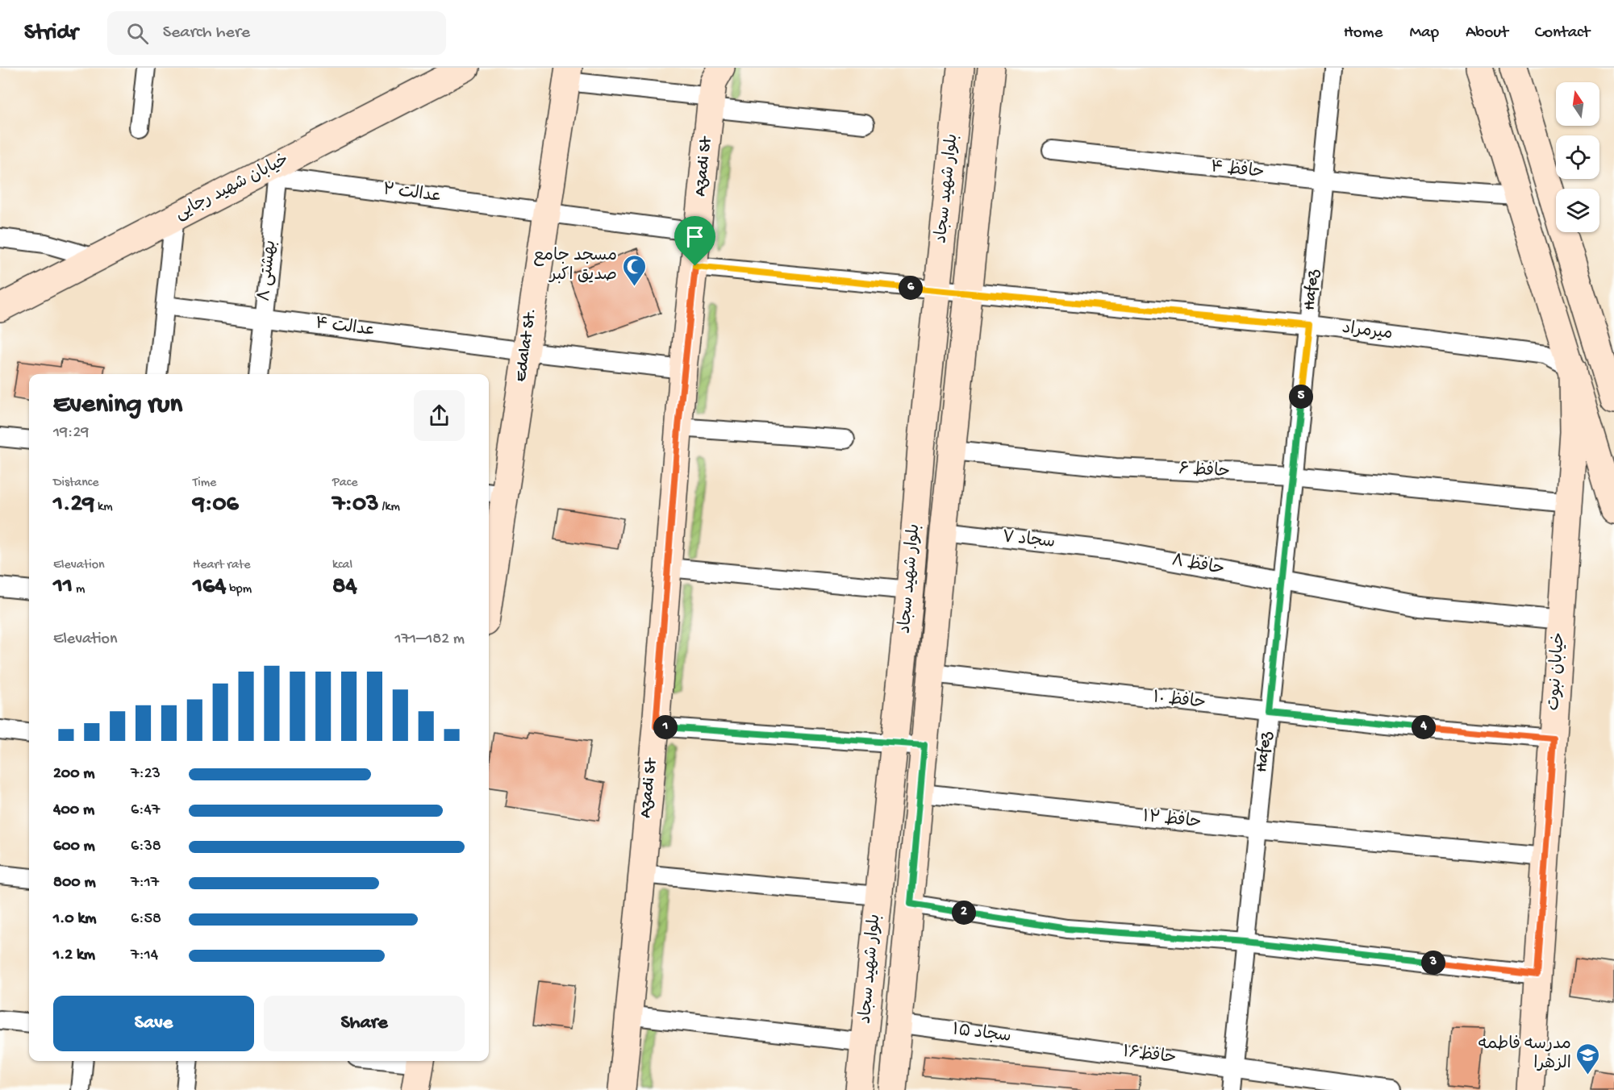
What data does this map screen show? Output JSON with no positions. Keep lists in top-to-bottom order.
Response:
{
  "streets": {
    "street": [
      "Azadi St",
      "حافظ ۴",
      "خیابان شهید رجایی",
      "بلوار شهید سجاد",
      "عدالت ۲",
      "بهشتی ۸",
      "Hafez",
      "عدالت ۴",
      "میرمراد",
      "Edalat St.",
      "حافظ ۶",
      "سجاد ۷",
      "حافظ ۸",
      "خیابان نبوت",
      "حافظ ۱۰",
      "حافظ ۱۲",
      "سجاد ۱۵",
      "حافظ۱۶"
    ]
  },
  "crossings": [
    ["Azadi St", "عدالت ۲"],
    ["Azadi St", "عدالت ۴"],
    ["Azadi St", "میرمراد"],
    ["حافظ ۴", "Hafez"],
    ["خیابان شهید رجایی", "عدالت ۲"],
    ["خیابان شهید رجایی", "بهشتی ۸"],
    ["بلوار شهید سجاد", "میرمراد"],
    ["بلوار شهید سجاد", "حافظ ۶"],
    ["بلوار شهید سجاد", "سجاد ۷"],
    ["بلوار شهید سجاد", "حافظ ۱۰"],
    ["بلوار شهید سجاد", "حافظ ۱۲"],
    ["بلوار شهید سجاد", "سجاد ۱۵"],
    ["عدالت ۲", "بهشتی ۸"],
    ["عدالت ۲", "Edalat St."],
    ["بهشتی ۸", "عدالت ۴"],
    ["Hafez", "میرمراد"],
    ["Hafez", "حافظ ۶"],
    ["Hafez", "حافظ ۸"],
    ["Hafez", "حافظ ۱۰"],
    ["Hafez", "حافظ ۱۲"],
    ["Hafez", "حافظ۱۶"],
    ["عدالت ۴", "Edalat St."],
    ["میرمراد", "خیابان نبوت"],
    ["حافظ ۶", "خیابان نبوت"],
    ["سجاد ۷", "حافظ ۸"],
    ["حافظ ۸", "خیابان نبوت"],
    ["خیابان نبوت", "حافظ ۱۰"],
    ["خیابان نبوت", "حافظ ۱۲"],
    ["سجاد ۱۵", "حافظ۱۶"]
  ],
  "places": {
    "mosque": ["مسجد جامع صدیق اکبر"],
    "school or university": ["مدرسه فاطمه الزهرا"]
  },
  "north": "top",
  "page": {
    "header": "Stridr",
    "search": "Search here",
    "nav": [
      "Home",
      "Map",
      "About",
      "Contact"
    ],
    "pins": [
      "6",
      "5",
      "1",
      "4",
      "2",
      "3"
    ],
    "heading": ["Evening run", "19:29"],
    "stats": [
      ["Distance", "1.29 km"],
      ["Time", "9:06"],
      ["Pace", "7:03 /km"],
      ["Elevation", "11 m"],
      ["Heart rate", "164 bpm"],
      ["kcal", "84"]
    ],
    "chart": ["Elevation", "171–182 m"],
    "list": [
      {
        "name": "200 m",
        "note": "7:23"
      },
      {
        "name": "400 m",
        "note": "6:47"
      },
      {
        "name": "600 m",
        "note": "6:38"
      },
      {
        "name": "800 m",
        "note": "7:17"
      },
      {
        "name": "1.0 km",
        "note": "6:58"
      },
      {
        "name": "1.2 km",
        "note": "7:14"
      }
    ],
    "buttons": ["Save", "Share"]
  }
}
